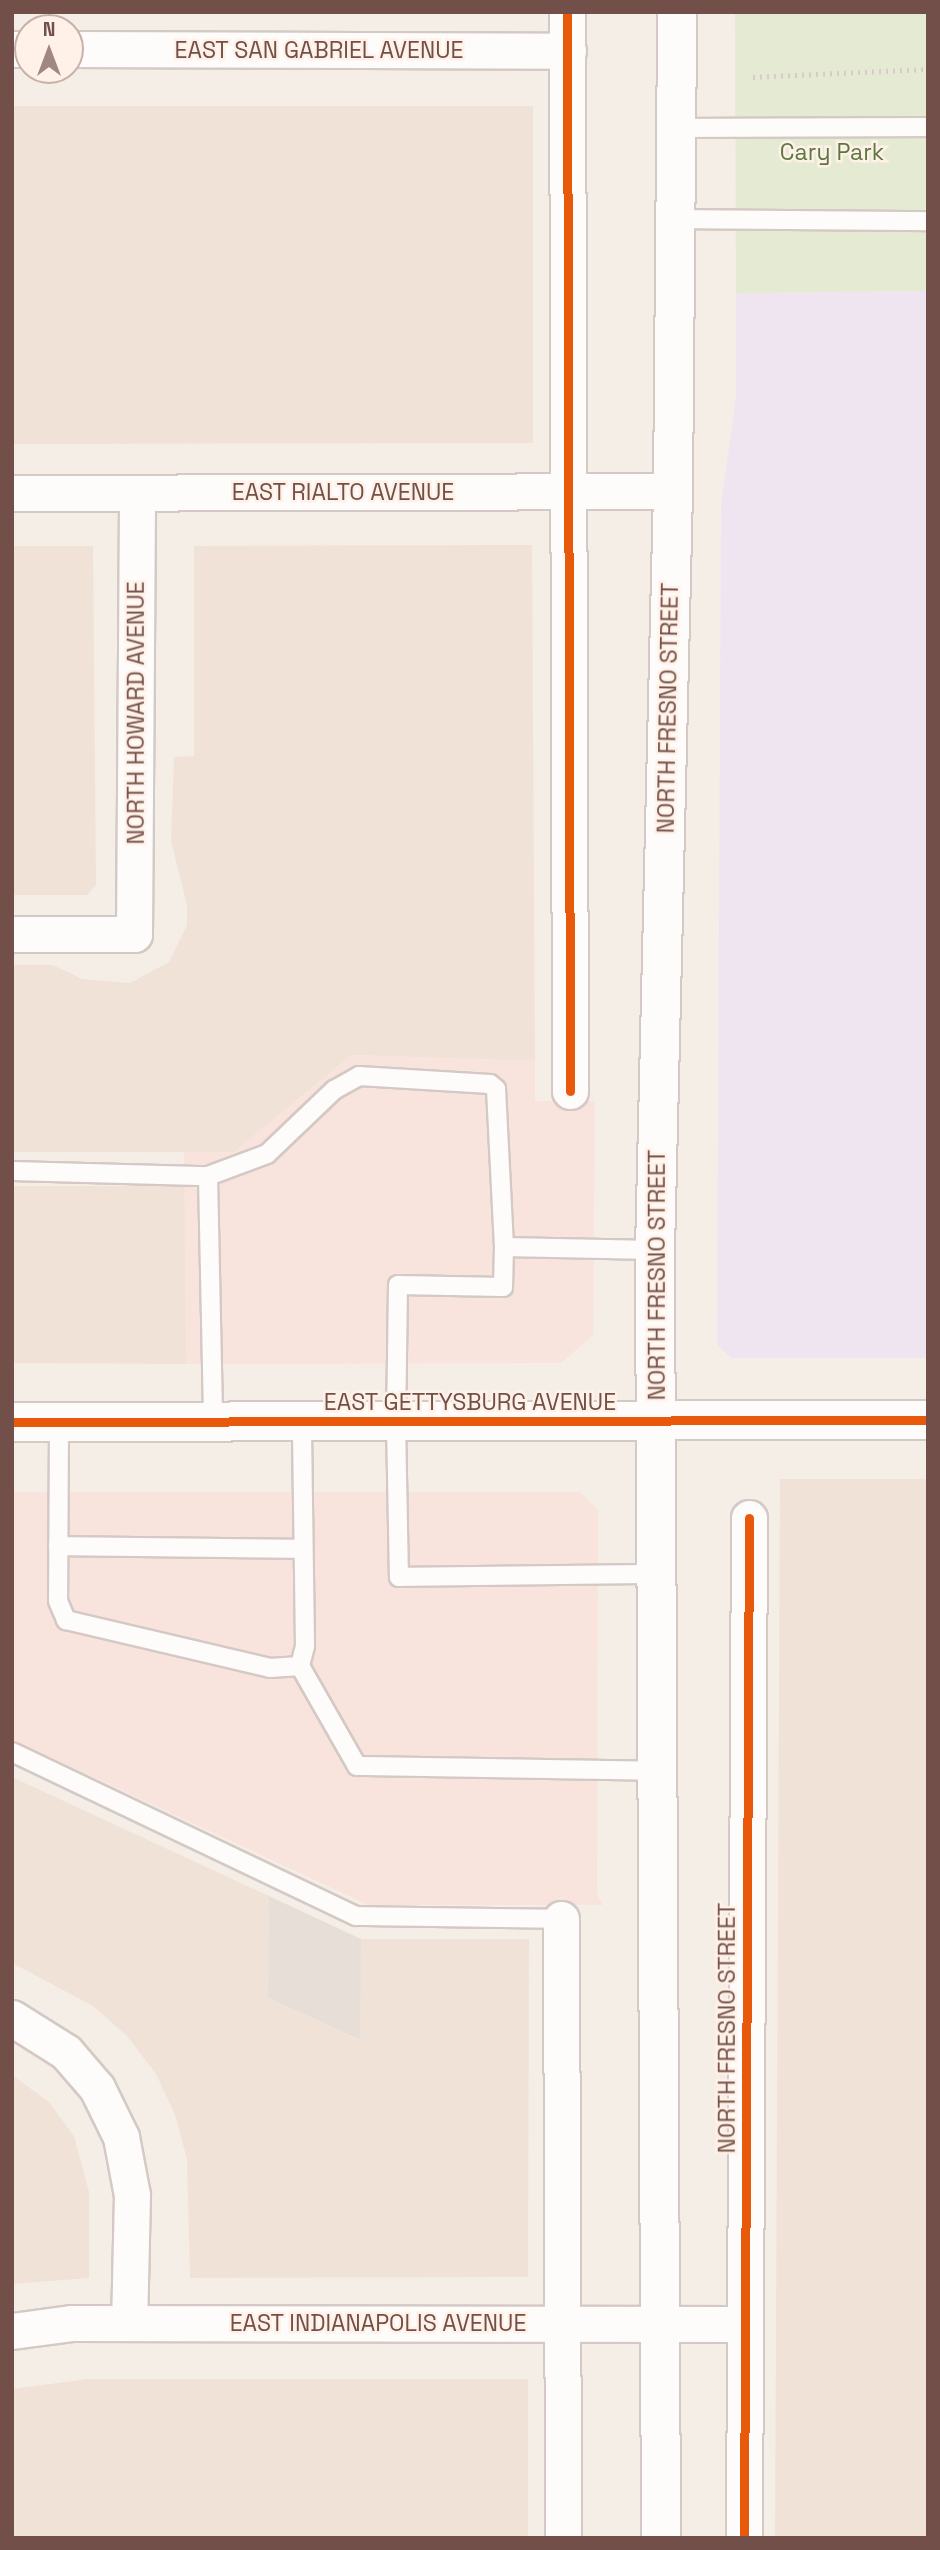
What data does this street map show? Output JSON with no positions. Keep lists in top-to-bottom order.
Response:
{
  "streets": {
    "main road": ["NORTH FRESNO STREET", "EAST GETTYSBURG AVENUE"],
    "street": [
      "EAST SAN GABRIEL AVENUE",
      "EAST RIALTO AVENUE",
      "NORTH HOWARD AVENUE",
      "EAST INDIANAPOLIS AVENUE"
    ]
  },
  "crossings": [
    ["EAST RIALTO AVENUE", "NORTH FRESNO STREET"],
    ["EAST RIALTO AVENUE", "NORTH HOWARD AVENUE"],
    ["NORTH FRESNO STREET", "EAST GETTYSBURG AVENUE"],
    ["NORTH FRESNO STREET", "EAST INDIANAPOLIS AVENUE"]
  ],
  "parks": ["Cary Park"],
  "north": "top"
}
